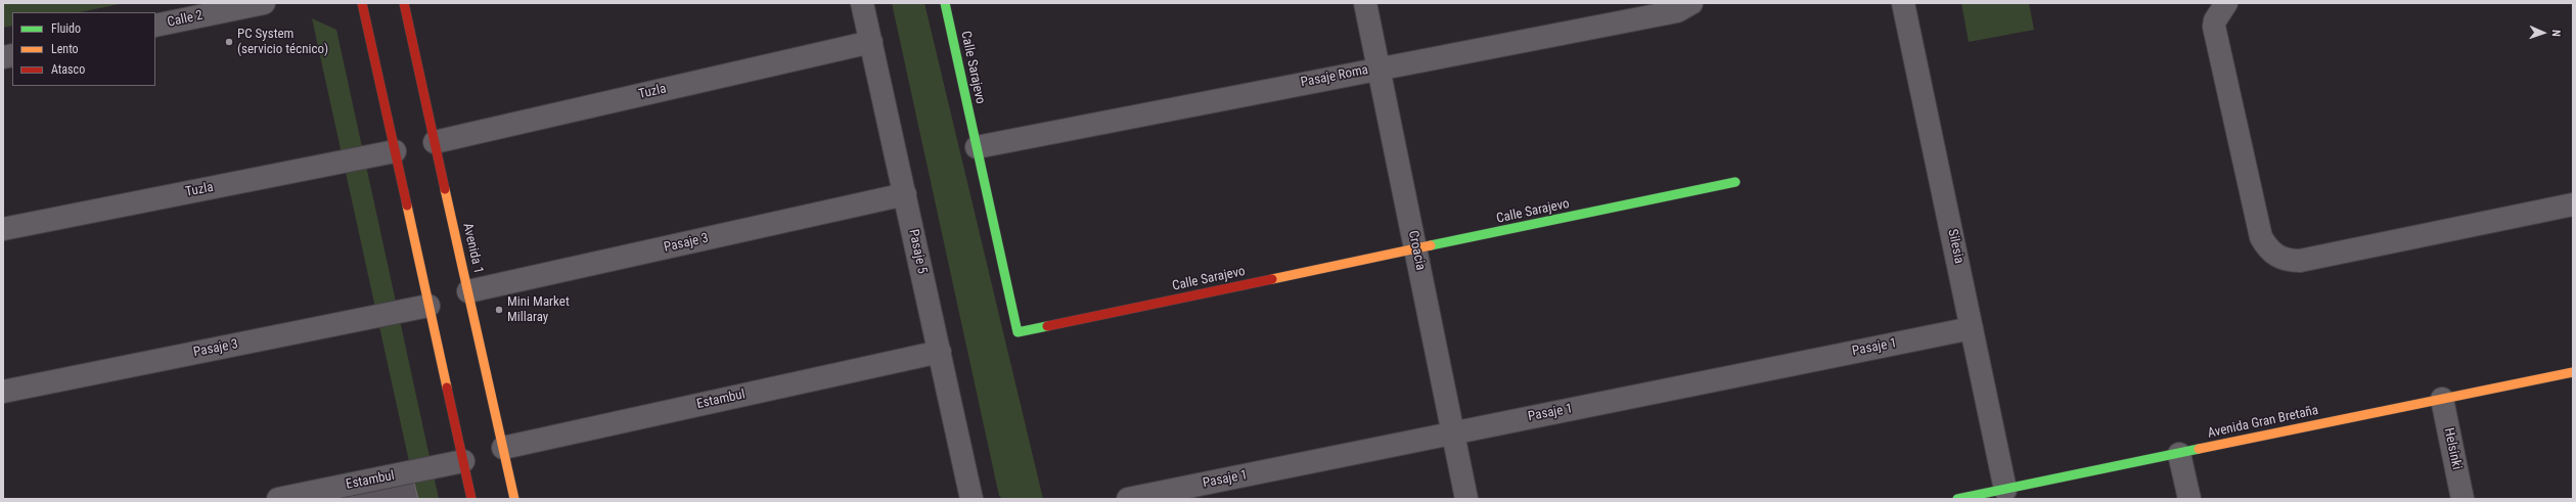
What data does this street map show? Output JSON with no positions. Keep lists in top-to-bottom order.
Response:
{
  "streets": {
    "street": [
      "Calle 2",
      "Calle Sarajevo",
      "Pasaje Roma",
      "Tuzla",
      "Pasaje 3",
      "Silesia",
      "Avenida 1",
      "Croacia",
      "Pasaje 5",
      "Pasaje 1",
      "Estambul",
      "Avenida Gran Bretaña",
      "Helsinki"
    ]
  },
  "crossings": [
    ["Calle Sarajevo", "Pasaje Roma"],
    ["Calle Sarajevo", "Croacia"],
    ["Pasaje Roma", "Croacia"],
    ["Tuzla", "Avenida 1"],
    ["Tuzla", "Pasaje 5"],
    ["Pasaje 3", "Avenida 1"],
    ["Pasaje 3", "Pasaje 5"],
    ["Silesia", "Pasaje 1"],
    ["Silesia", "Avenida Gran Bretaña"],
    ["Avenida 1", "Estambul"],
    ["Croacia", "Pasaje 1"],
    ["Pasaje 5", "Estambul"],
    ["Avenida Gran Bretaña", "Helsinki"]
  ],
  "places": ["PC System (servicio técnico)", "Mini Market Millaray"],
  "legend": ["Fluido", "Lento", "Atasco"],
  "north": "right"
}
